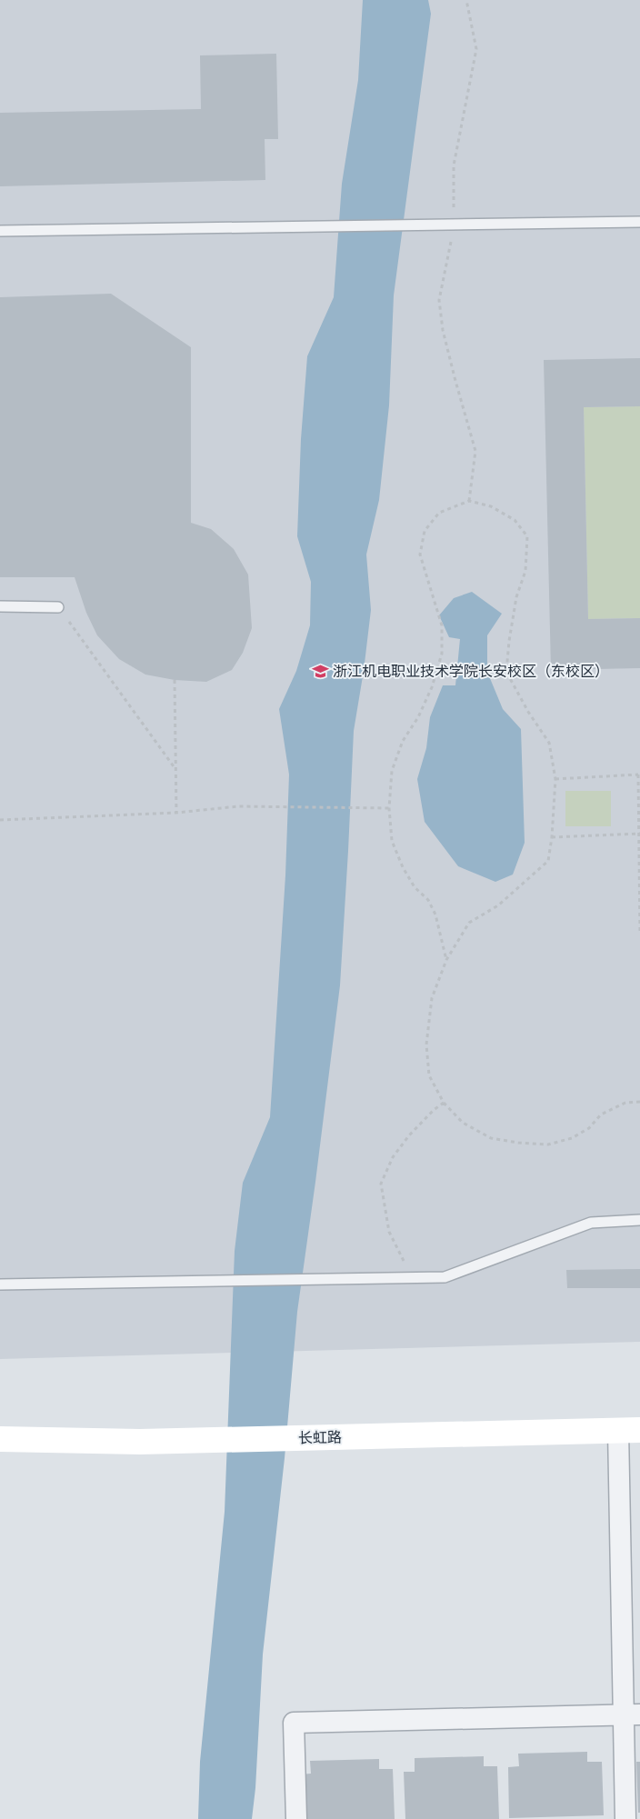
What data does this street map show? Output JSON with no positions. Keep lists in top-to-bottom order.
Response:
{
  "streets": {
    "main road": ["长虹路"]
  },
  "places": {
    "school or university": ["浙江机电职业技术学院长安校区（东校区）"]
  }
}
